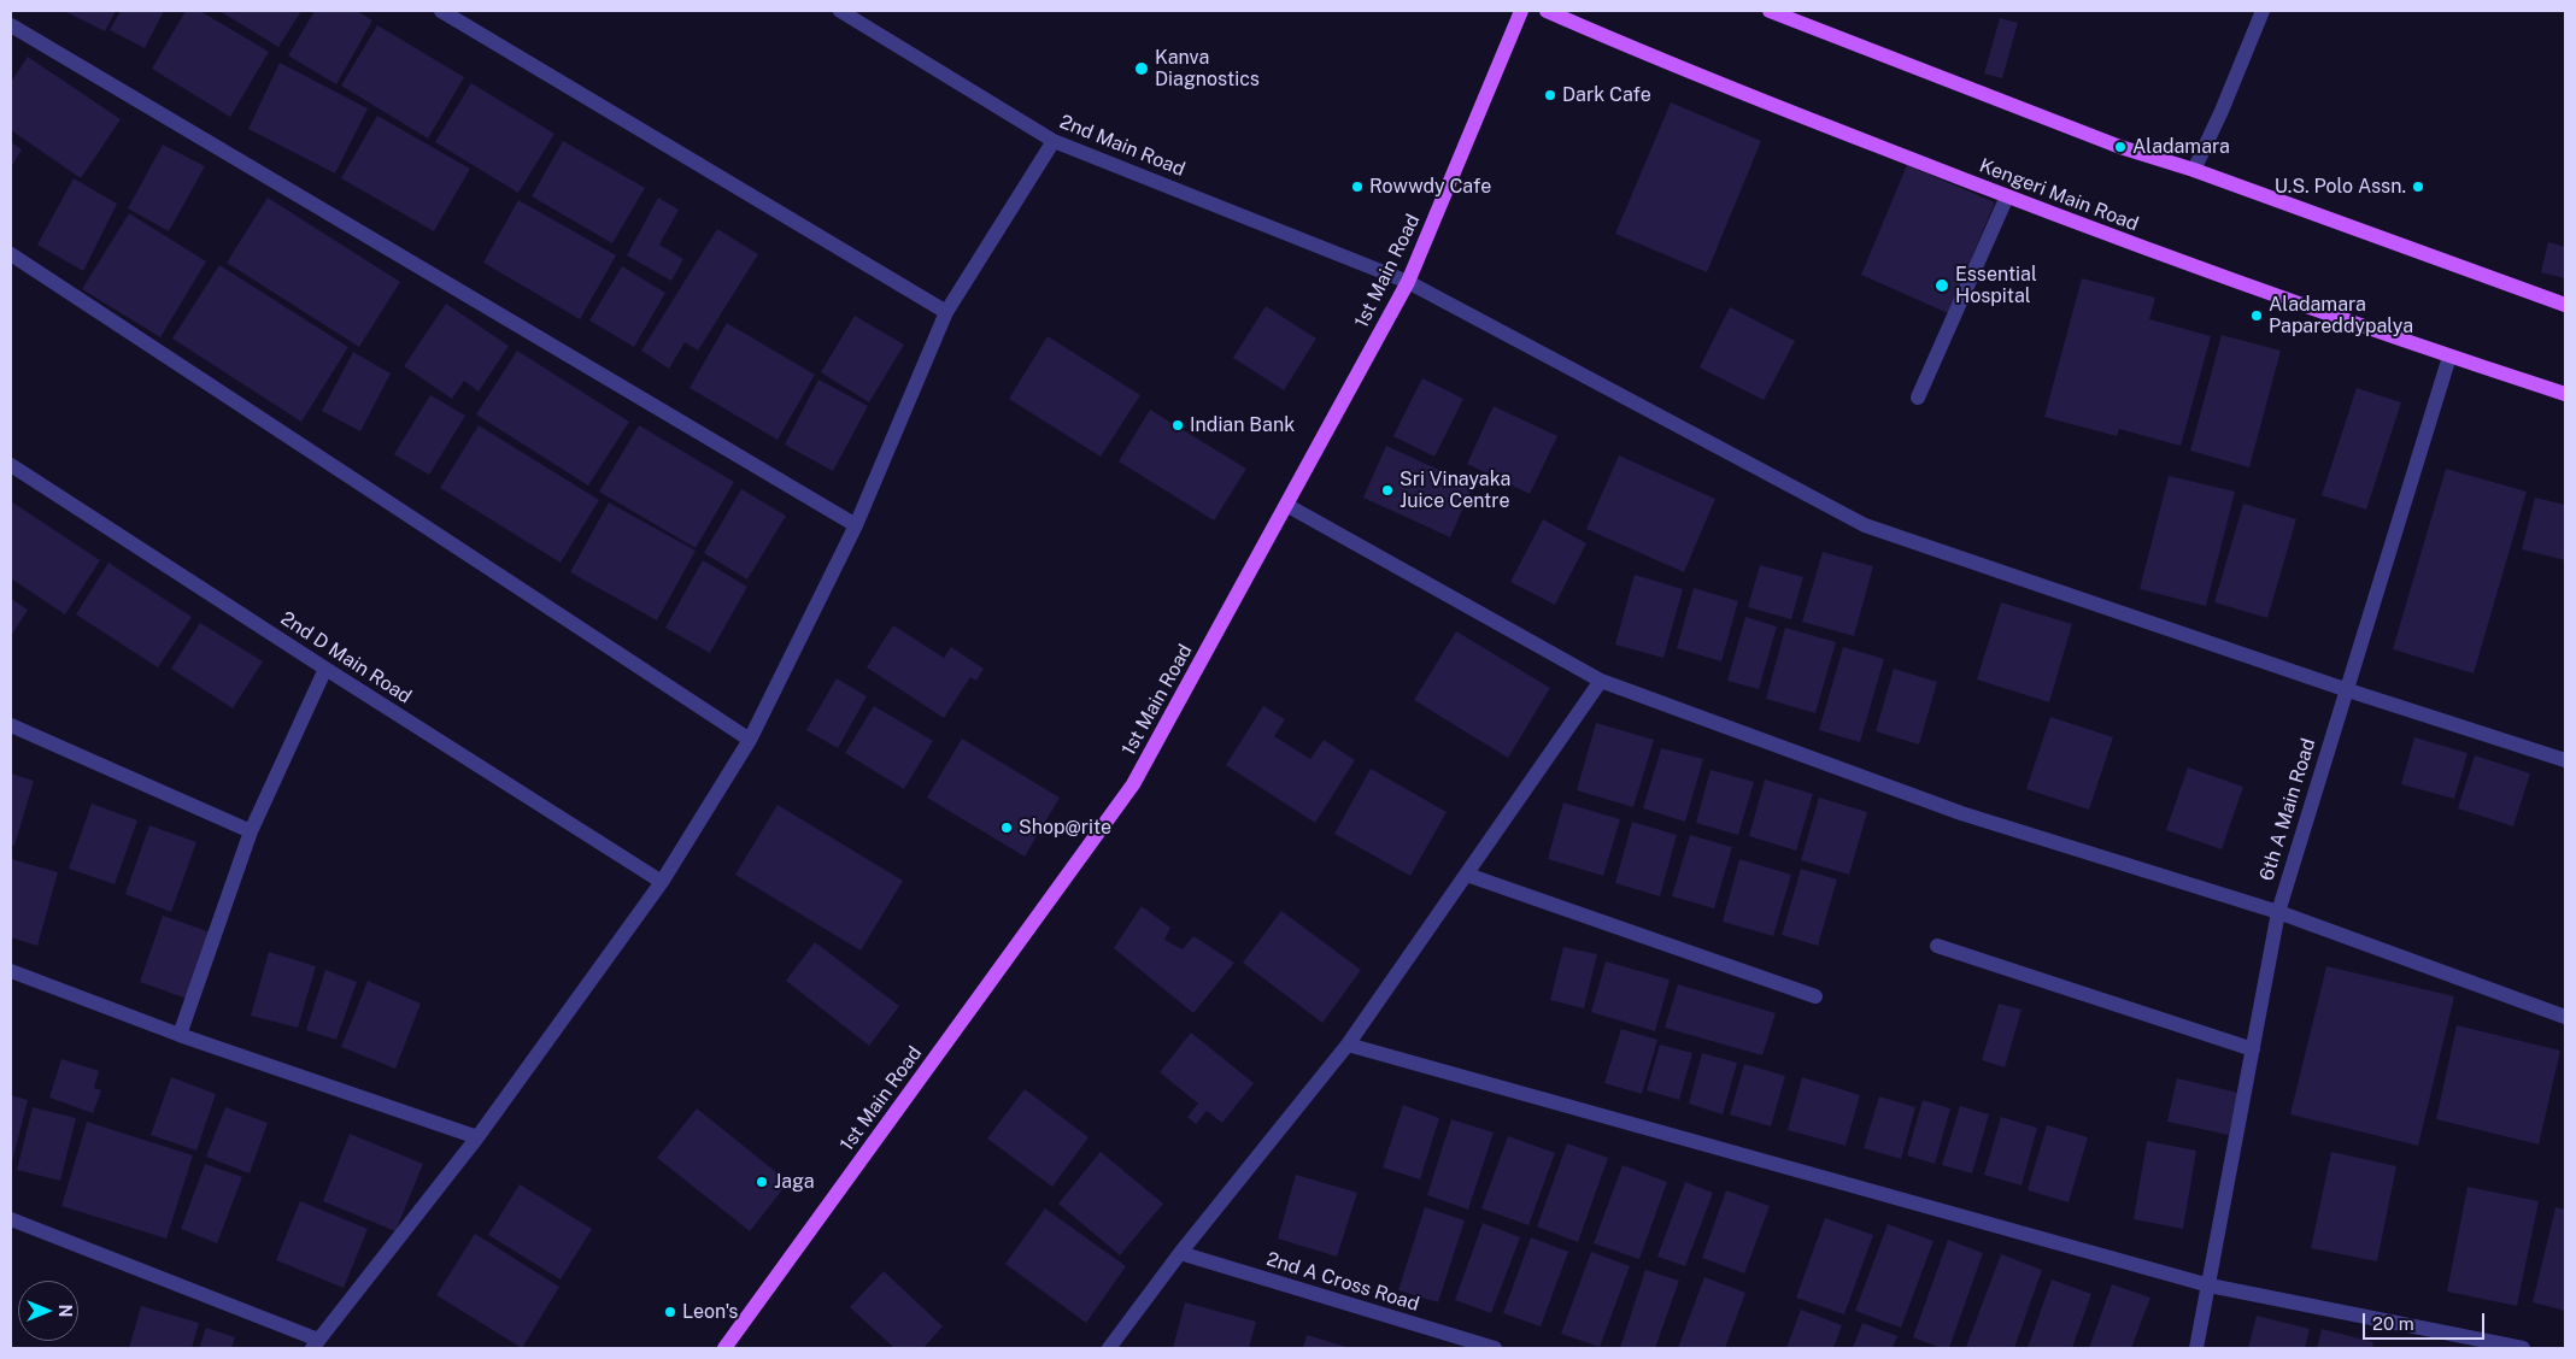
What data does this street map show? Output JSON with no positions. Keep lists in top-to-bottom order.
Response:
{
  "streets": {
    "main road": ["Kengeri Main Road", "1st Main Road"],
    "street": [
      "2nd Main Road",
      "2nd D Main Road",
      "6th A Main Road",
      "2nd A Cross Road"
    ]
  },
  "crossings": [
    ["2nd Main Road", "1st Main Road"],
    ["2nd Main Road", "6th A Main Road"],
    ["Kengeri Main Road", "6th A Main Road"]
  ],
  "places": [
    "Kanva Diagnostics",
    "Dark Cafe",
    "Aladamara",
    "Rowwdy Cafe",
    "U.S. Polo Assn.",
    "Essential Hospital",
    "Aladamara Papareddypalya",
    "Indian Bank",
    "Sri Vinayaka Juice Centre",
    "Shop@rite",
    "Jaga",
    "Leon's"
  ],
  "scale_bar": "20 m",
  "north": "right"
}
